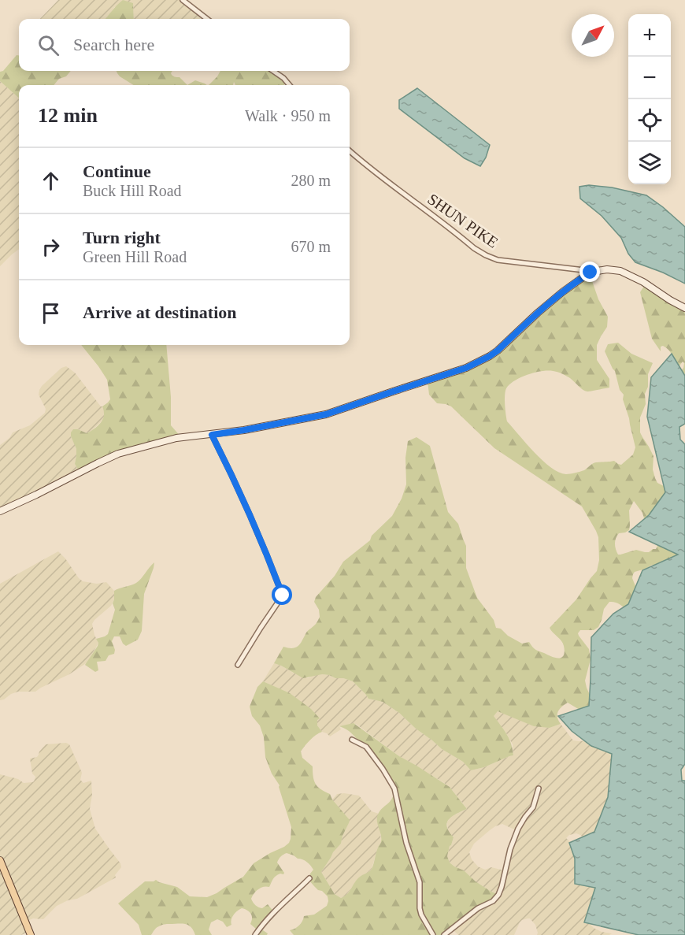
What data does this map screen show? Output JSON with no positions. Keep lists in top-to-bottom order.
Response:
{
  "streets": {
    "main road": ["SHUN PIKE"]
  },
  "north": "top right",
  "page": {
    "map_buttons": ["+", "−"],
    "search": "Search here",
    "heading": ["12 min", "Walk · 950 m"],
    "list": [
      ["Continue", "Buck Hill Road", "280 m"],
      ["Turn right", "Green Hill Road", "670 m"],
      "Arrive at destination"
    ]
  }
}
